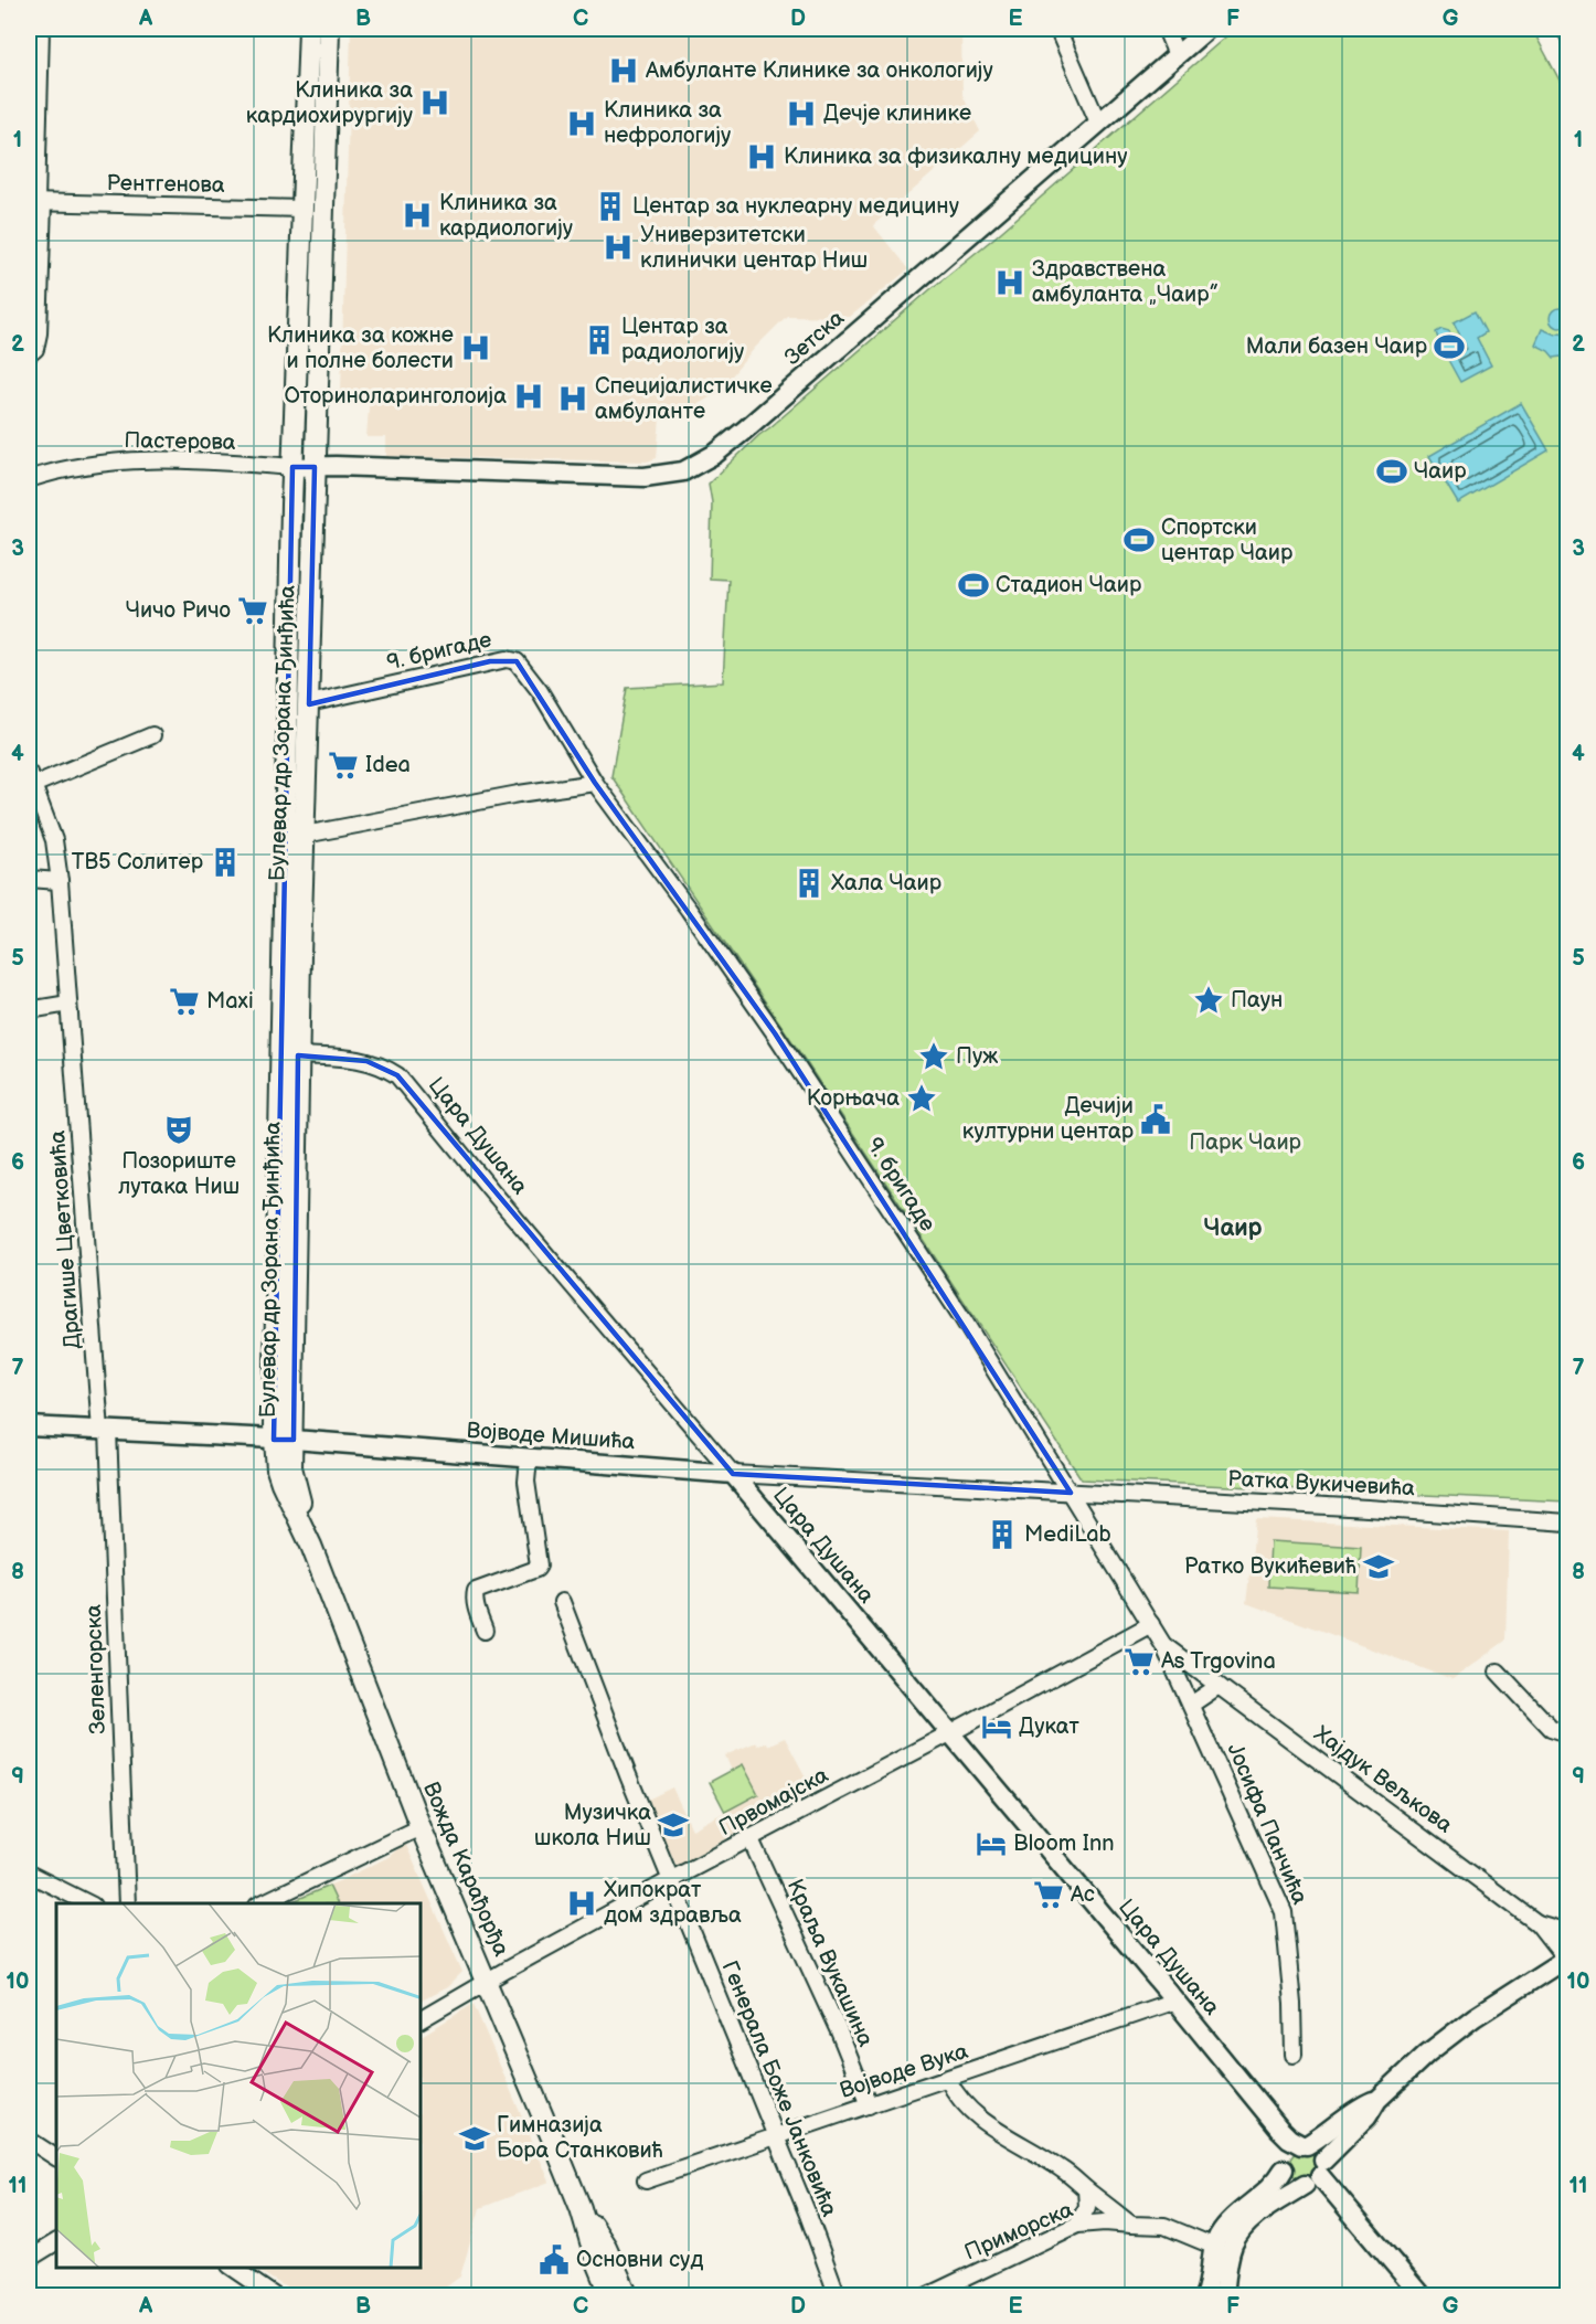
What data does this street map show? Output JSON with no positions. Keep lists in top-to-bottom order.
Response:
{
  "streets": {
    "main road": ["Булевар др Зорана Ђинђића", "Вожда Карађорђа"],
    "street": [
      "Рентгенова",
      "Зетска",
      "Пастерова",
      "9. бригаде",
      "Цара Душана",
      "Драгише Цветковића",
      "Војводе Мишића",
      "Ратка Вукичевића",
      "Зеленгорска",
      "Хајдук Вељкова",
      "Првомајска",
      "Јосифа Панчића",
      "Краља Вукашина",
      "Војводе Вука",
      "Генерала Боже Јанковића",
      "Приморска"
    ]
  },
  "crossings": [
    ["Рентгенова", "Булевар др Зорана Ђинђића"],
    ["Зетска", "Пастерова"],
    ["Зетска", "Булевар др Зорана Ђинђића"],
    ["Пастерова", "Булевар др Зорана Ђинђића"],
    ["9. бригаде", "Булевар др Зорана Ђинђића"],
    ["9. бригаде", "Војводе Мишића"],
    ["9. бригаде", "Ратка Вукичевића"],
    ["9. бригаде", "Првомајска"],
    ["9. бригаде", "Јосифа Панчића"],
    ["Булевар др Зорана Ђинђића", "Цара Душана"],
    ["Булевар др Зорана Ђинђића", "Војводе Мишића"],
    ["Булевар др Зорана Ђинђића", "Вожда Карађорђа"],
    ["Цара Душана", "Војводе Мишића"],
    ["Цара Душана", "Првомајска"],
    ["Цара Душана", "Војводе Вука"],
    ["Драгише Цветковића", "Војводе Мишића"],
    ["Драгише Цветковића", "Зеленгорска"],
    ["Војводе Мишића", "Ратка Вукичевића"],
    ["Војводе Мишића", "Зеленгорска"],
    ["Војводе Мишића", "Вожда Карађорђа"],
    ["Хајдук Вељкова", "Јосифа Панчића"],
    ["Првомајска", "Јосифа Панчића"],
    ["Првомајска", "Вожда Карађорђа"],
    ["Првомајска", "Краља Вукашина"],
    ["Првомајска", "Генерала Боже Јанковића"],
    ["Краља Вукашина", "Војводе Вука"],
    ["Војводе Вука", "Генерала Боже Јанковића"]
  ],
  "districts": ["Чаир"],
  "parks": ["Парк Чаир"],
  "places": {
    "hospital": [
      "Амбуланте Клинике за онкологију",
      "Клиника за кардиохирургију",
      "Дечје клинике",
      "Клиника за нефрологију",
      "Клиника за физикалну медицину",
      "Клиника за кардиологију",
      "Универзитетски клинички центар Ниш",
      "Здравствена амбуланта „Чаир”",
      "Клиника за кожне и полне болести",
      "Оториноларинголоија",
      "Специјалистичке амбуланте",
      "Хипократ дом здравља"
    ],
    "building": [
      "Центар за нуклеарну медицину",
      "Центар за радиологију",
      "ТВ5 Солитер",
      "Хала Чаир",
      "MediLab"
    ],
    "sports": [
      "Мали базен Чаир",
      "Чаир",
      "Спортски центар Чаир",
      "Стадион Чаир"
    ],
    "supermarket": [
      "Чичо Ричо",
      "Idea",
      "Maxi",
      "As Trgovina",
      "Ас"
    ],
    "place": ["Паун", "Пуж", "Корњача"],
    "public building": ["Дечији културни центар", "Основни суд"],
    "theatre": ["Позориште лутака Ниш"],
    "school or university": ["Ратко Вукићевић", "Музичка школа Ниш", "Гимназија Бора Станковић"],
    "hotel": ["Дукат", "Bloom Inn"]
  },
  "grid": {
    "columns": [
      "A",
      "B",
      "C",
      "D",
      "E",
      "F",
      "G"
    ],
    "rows": [
      "1",
      "2",
      "3",
      "4",
      "5",
      "6",
      "7",
      "8",
      "9",
      "10",
      "11"
    ]
  }
}
